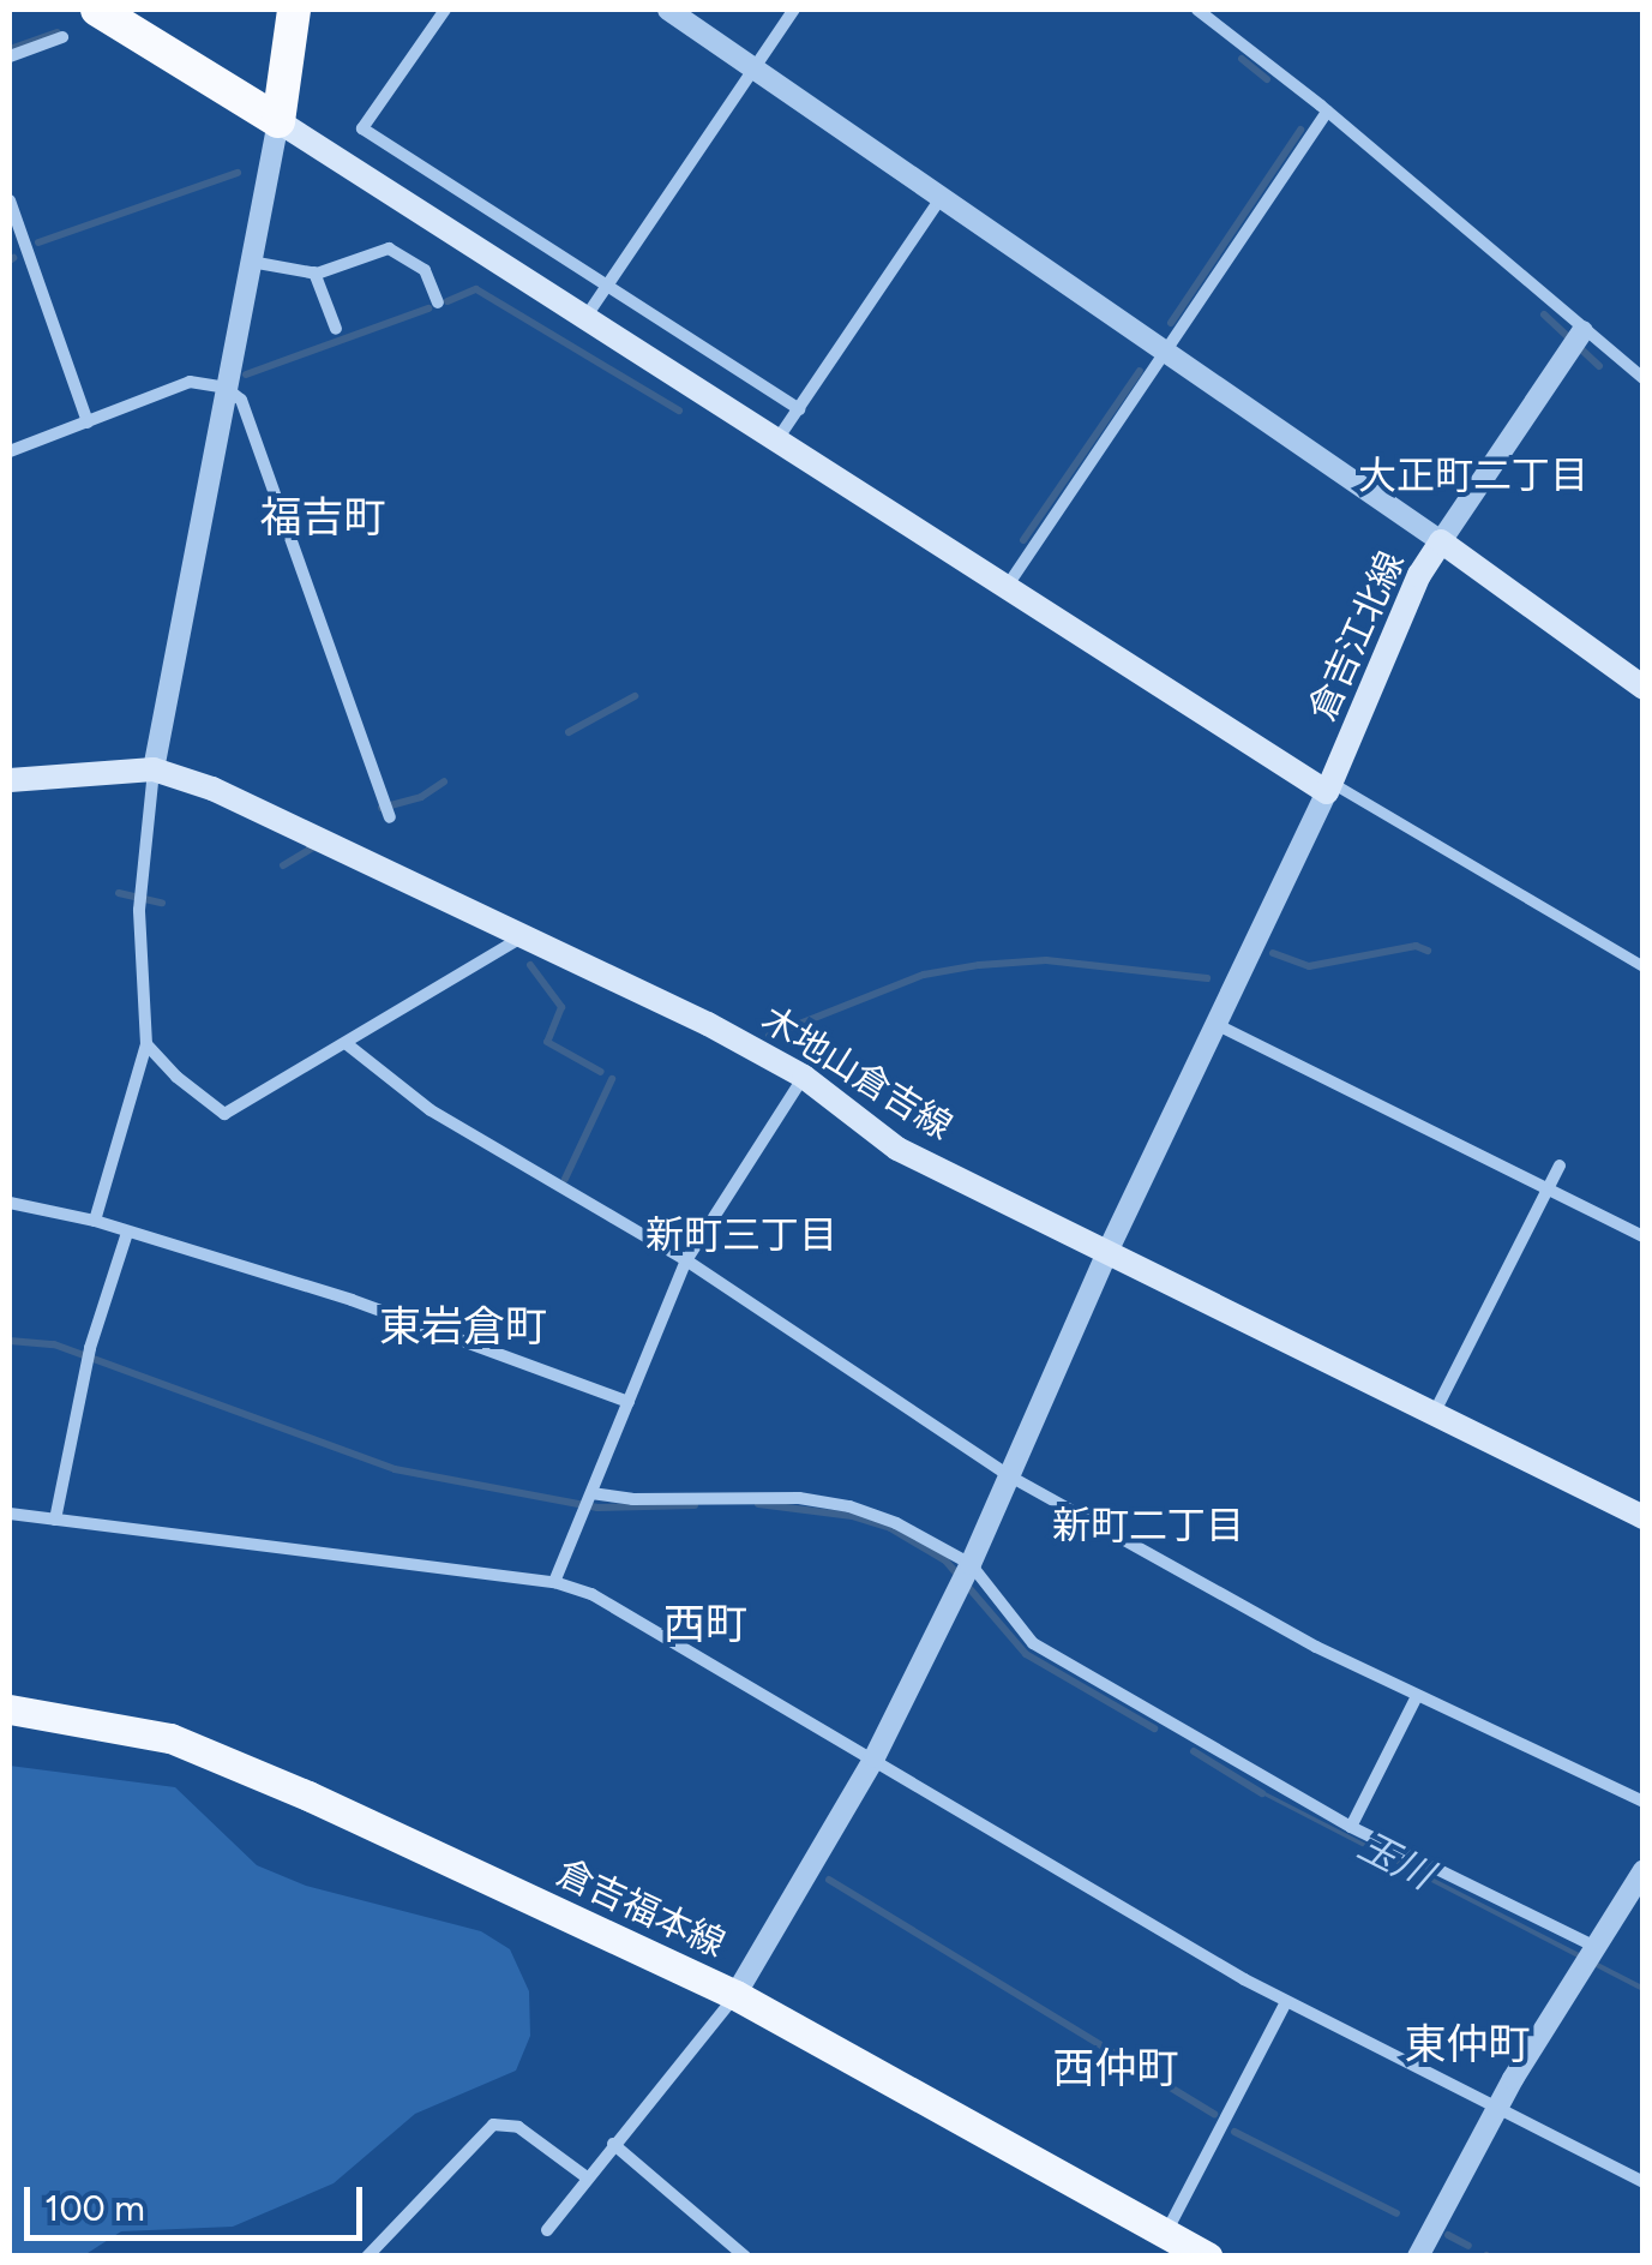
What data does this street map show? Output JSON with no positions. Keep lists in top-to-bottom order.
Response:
{
  "streets": {
    "main road": ["倉吉江北線", "木地山倉吉線", "倉吉福本線"]
  },
  "districts": [
    "大正町二丁目",
    "福吉町",
    "新町三丁目",
    "東岩倉町",
    "新町二丁目",
    "西町",
    "東仲町",
    "西仲町"
  ],
  "water": ["玉川"],
  "scale_bar": "100 m"
}
